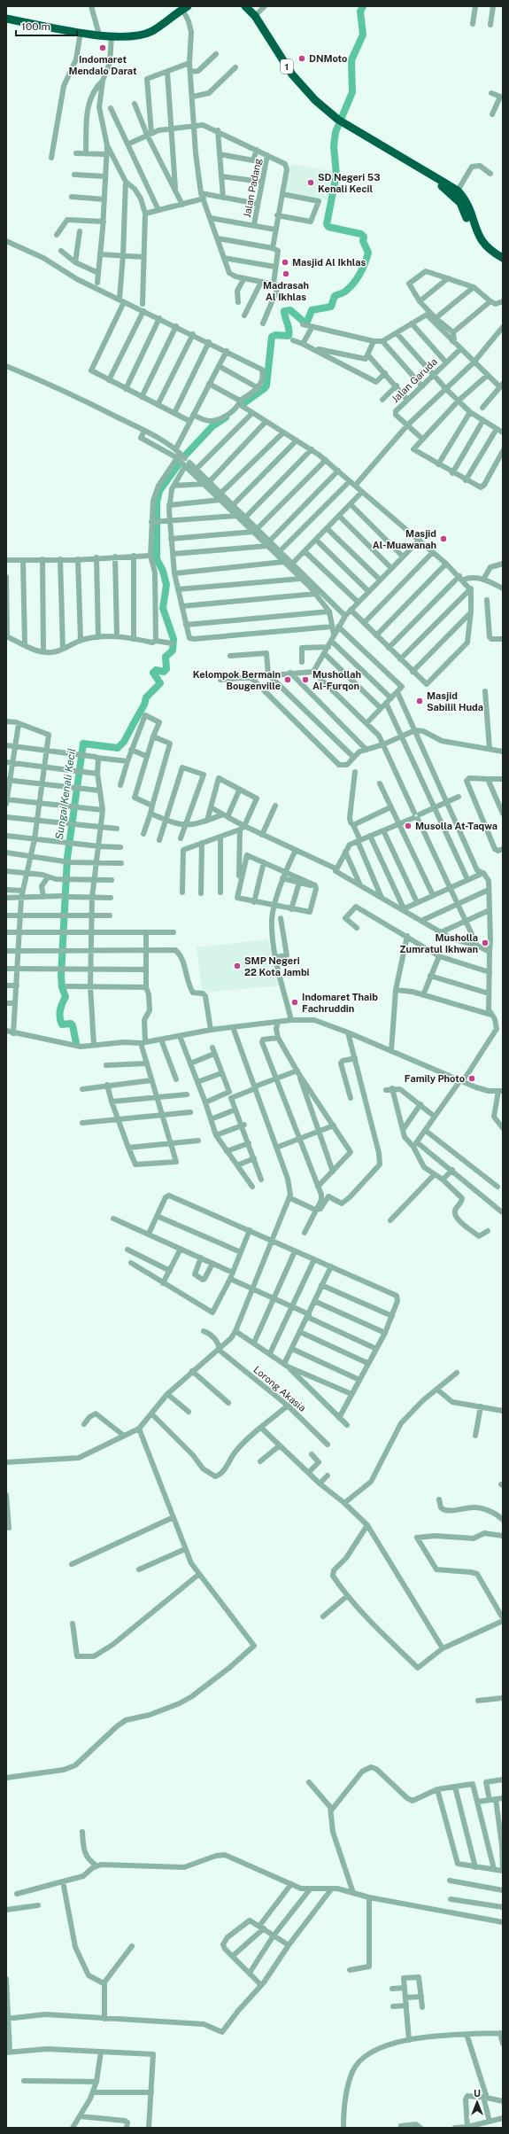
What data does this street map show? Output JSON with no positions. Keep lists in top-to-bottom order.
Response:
{
  "streets": {
    "highway": ["1"],
    "street": ["Jalan Padang", "Jalan Garuda", "Lorong Akasia"]
  },
  "water": ["Sungai Kenali Kecil"],
  "places": [
    "Indomaret Mendalo Darat",
    "DNMoto",
    "SD Negeri 53 Kenali Kecil",
    "Masjid Al Ikhlas",
    "Madrasah Al Ikhlas",
    "Masjid Al-Muawanah",
    "Kelompok Bermain Bougenville",
    "Mushollah Al-Furqon",
    "Masjid Sabilil Huda",
    "Musolla At-Taqwa",
    "Musholla Zumratul Ikhwan",
    "SMP Negeri 22 Kota Jambi",
    "Indomaret Thaib Fachruddin",
    "Family Photo"
  ],
  "scale_bar": "100 m",
  "north": "top"
}
